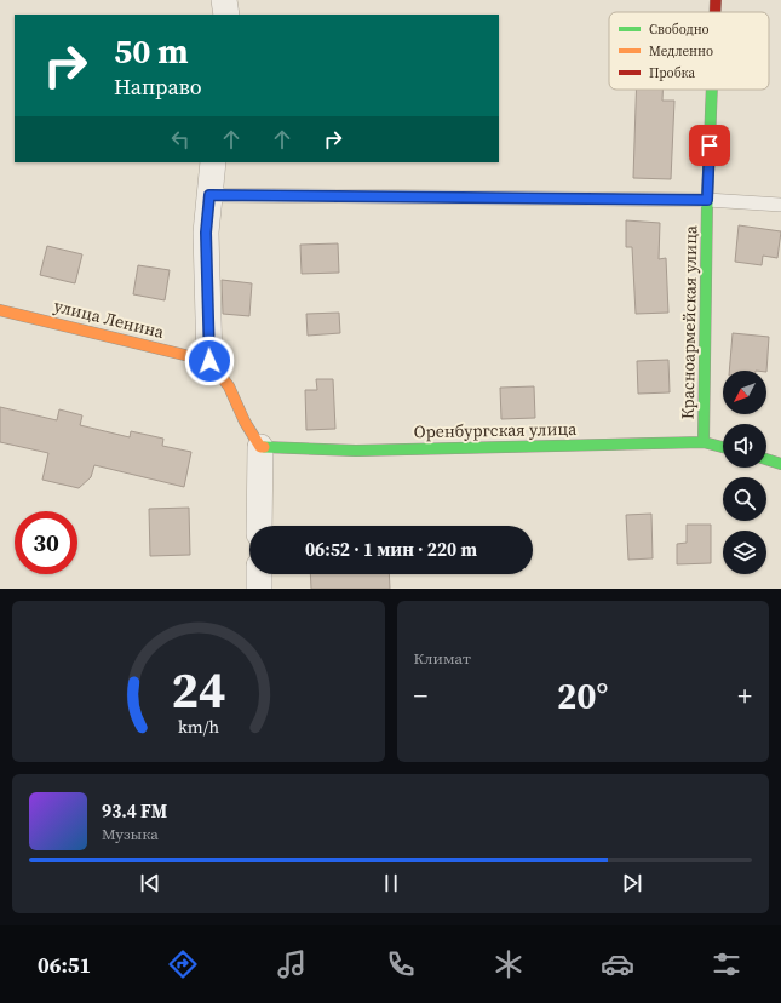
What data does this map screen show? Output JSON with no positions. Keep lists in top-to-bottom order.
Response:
{
  "streets": {
    "street": ["улица Ленина", "Красноармейская улица", "Оренбургская улица"]
  },
  "crossings": [
    ["Красноармейская улица", "Оренбургская улица"]
  ],
  "legend": ["Свободно", "Медленно", "Пробка"],
  "north": "bottom left",
  "page": {
    "turn": ["50 m", "Направо"],
    "limit": "30",
    "trip": "06:52 · 1 мин · 220 m",
    "tile": "Климат",
    "heat": ["−", "20°", "+"],
    "song": ["93.4 FM", "Музыка"],
    "tabs": "06:51",
    "gauge": ["24", "km/h"]
  }
}
